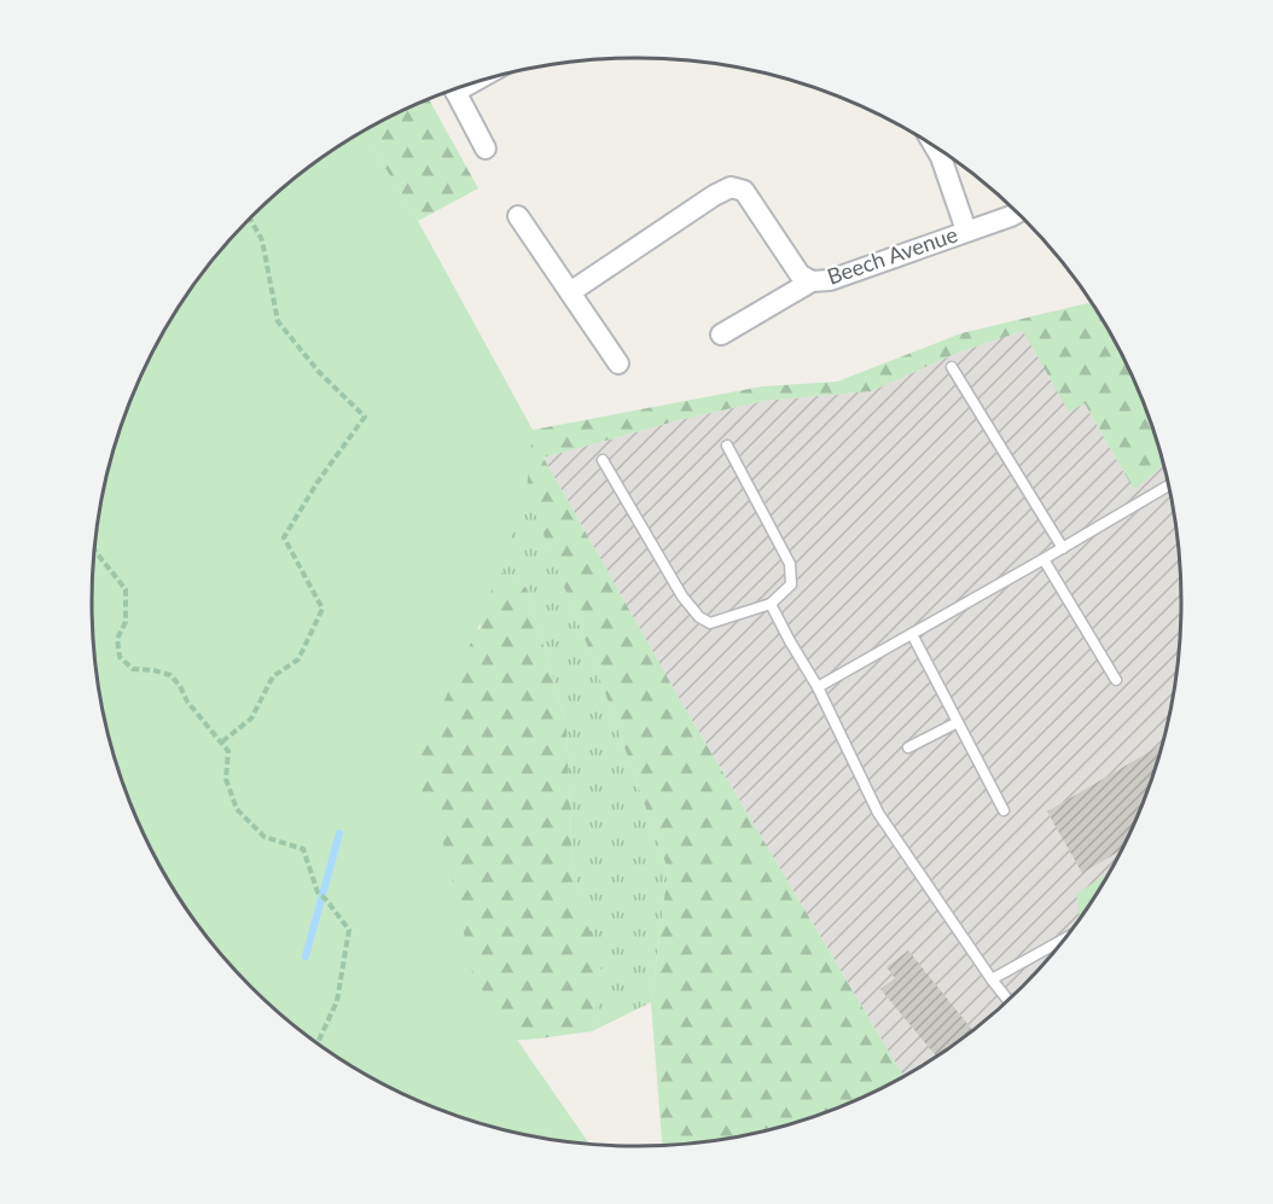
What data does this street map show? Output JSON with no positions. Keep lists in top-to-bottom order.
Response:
{
  "streets": {
    "street": ["Beech Avenue"]
  }
}
